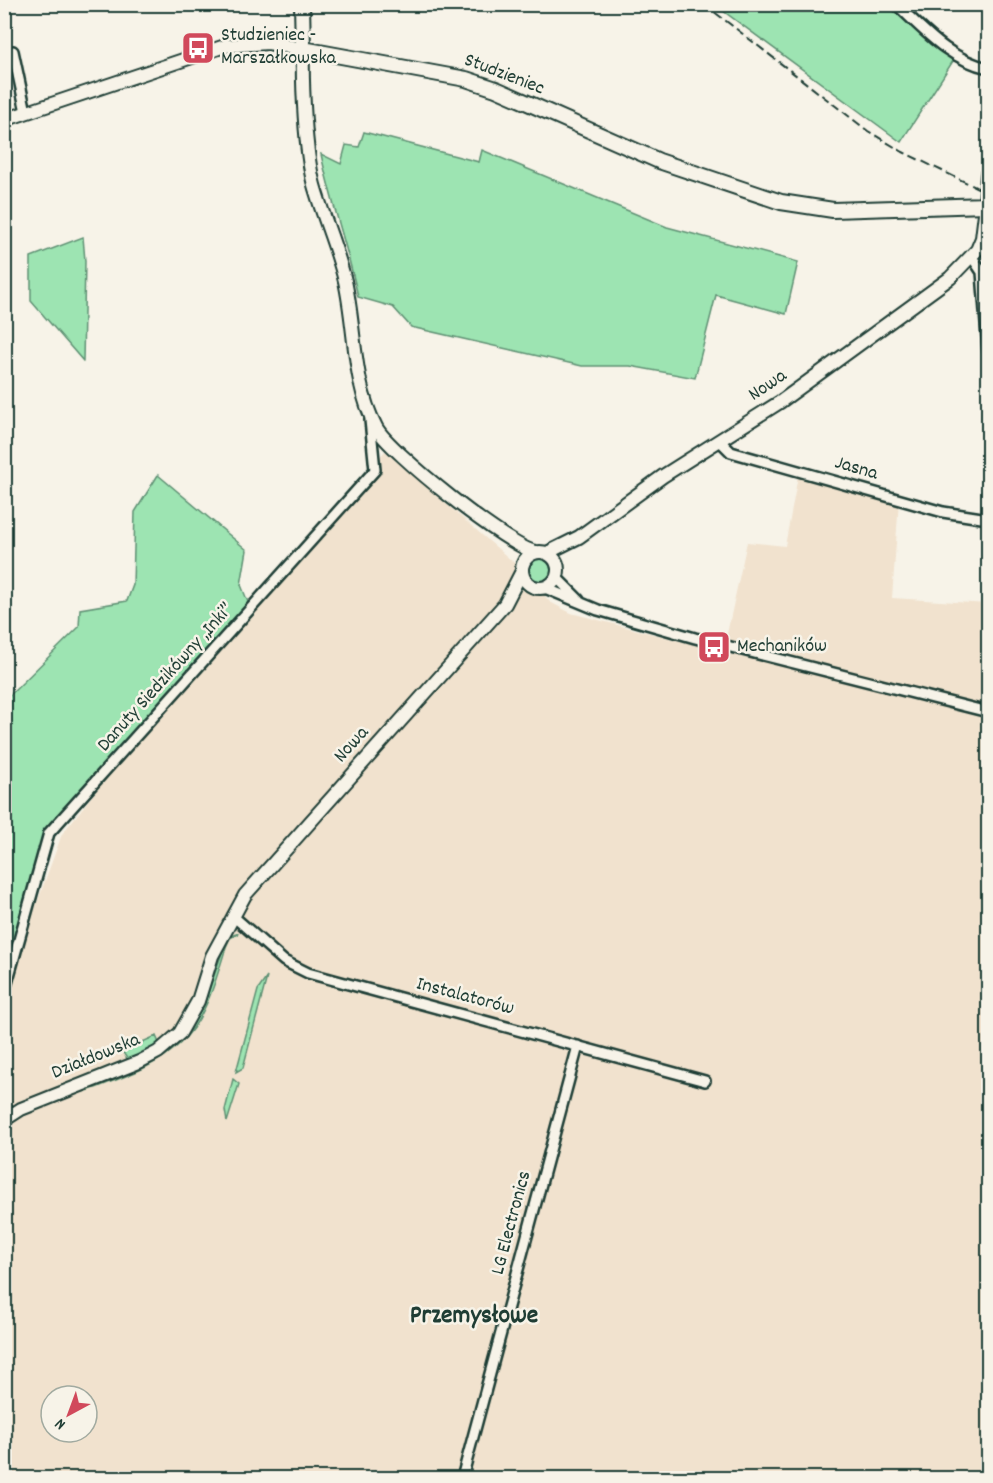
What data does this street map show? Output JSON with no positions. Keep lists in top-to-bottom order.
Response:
{
  "streets": {
    "main road": ["Studzieniec"],
    "street": [
      "Nowa",
      "Jasna",
      "Danuty Siedzikówny „Inki”",
      "Instalatorów",
      "Działdowska",
      "LG Electronics"
    ]
  },
  "crossings": [
    ["Nowa", "Jasna"],
    ["Nowa", "Instalatorów"],
    ["Nowa", "Działdowska"],
    ["Instalatorów", "Działdowska"],
    ["Instalatorów", "LG Electronics"]
  ],
  "districts": ["Przemysłowe"],
  "places": {
    "bus stop": ["Studzieniec - Marszałkowska", "Mechaników"]
  },
  "north": "bottom left"
}
